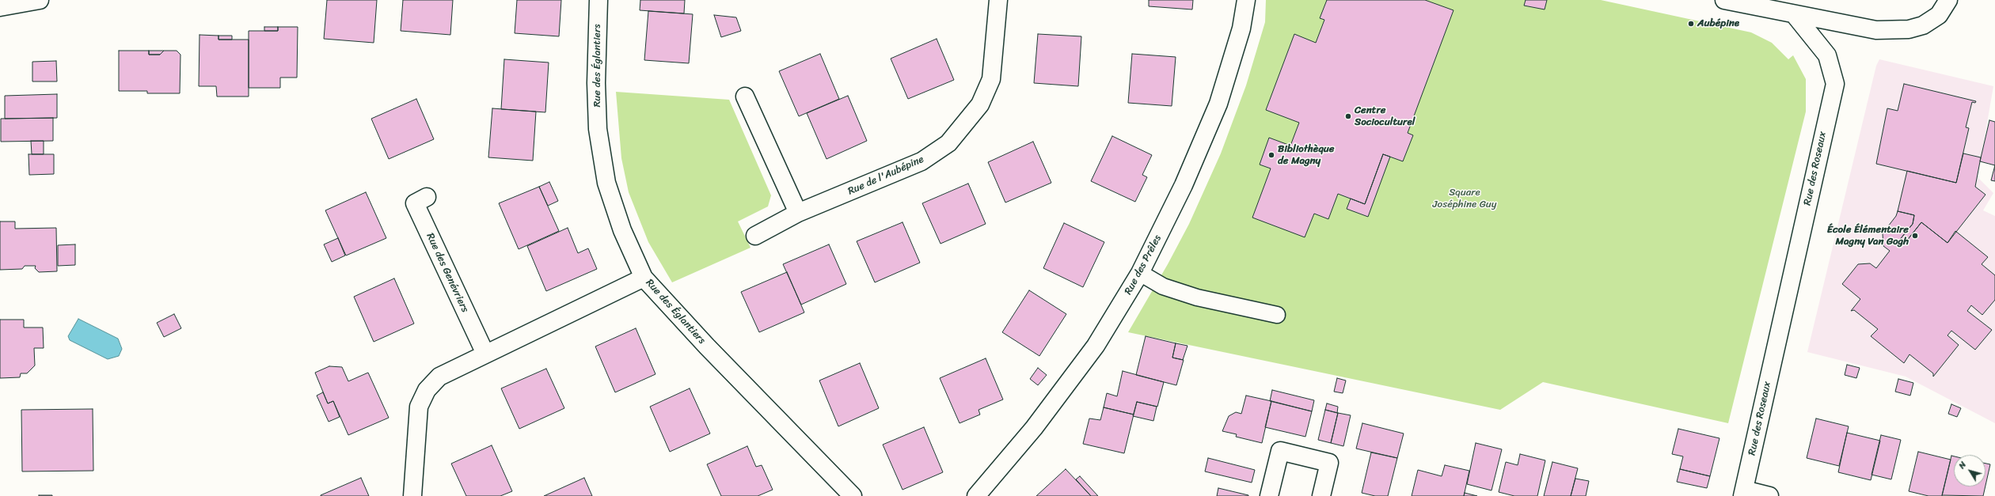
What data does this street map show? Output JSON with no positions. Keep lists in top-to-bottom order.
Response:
{
  "streets": {
    "street": [
      "Rue des Églantiers",
      "Rue des Roseaux",
      "Rue de l'Aubépine",
      "Rue des Prêles",
      "Rue des Genévriers"
    ]
  },
  "parks": ["Square Joséphine Guy"],
  "places": [
    "Aubépine",
    "Centre Socioculturel",
    "Bibliothèque de Magny",
    "École Élémentaire Magny Van Gogh"
  ],
  "north": "top left"
}
